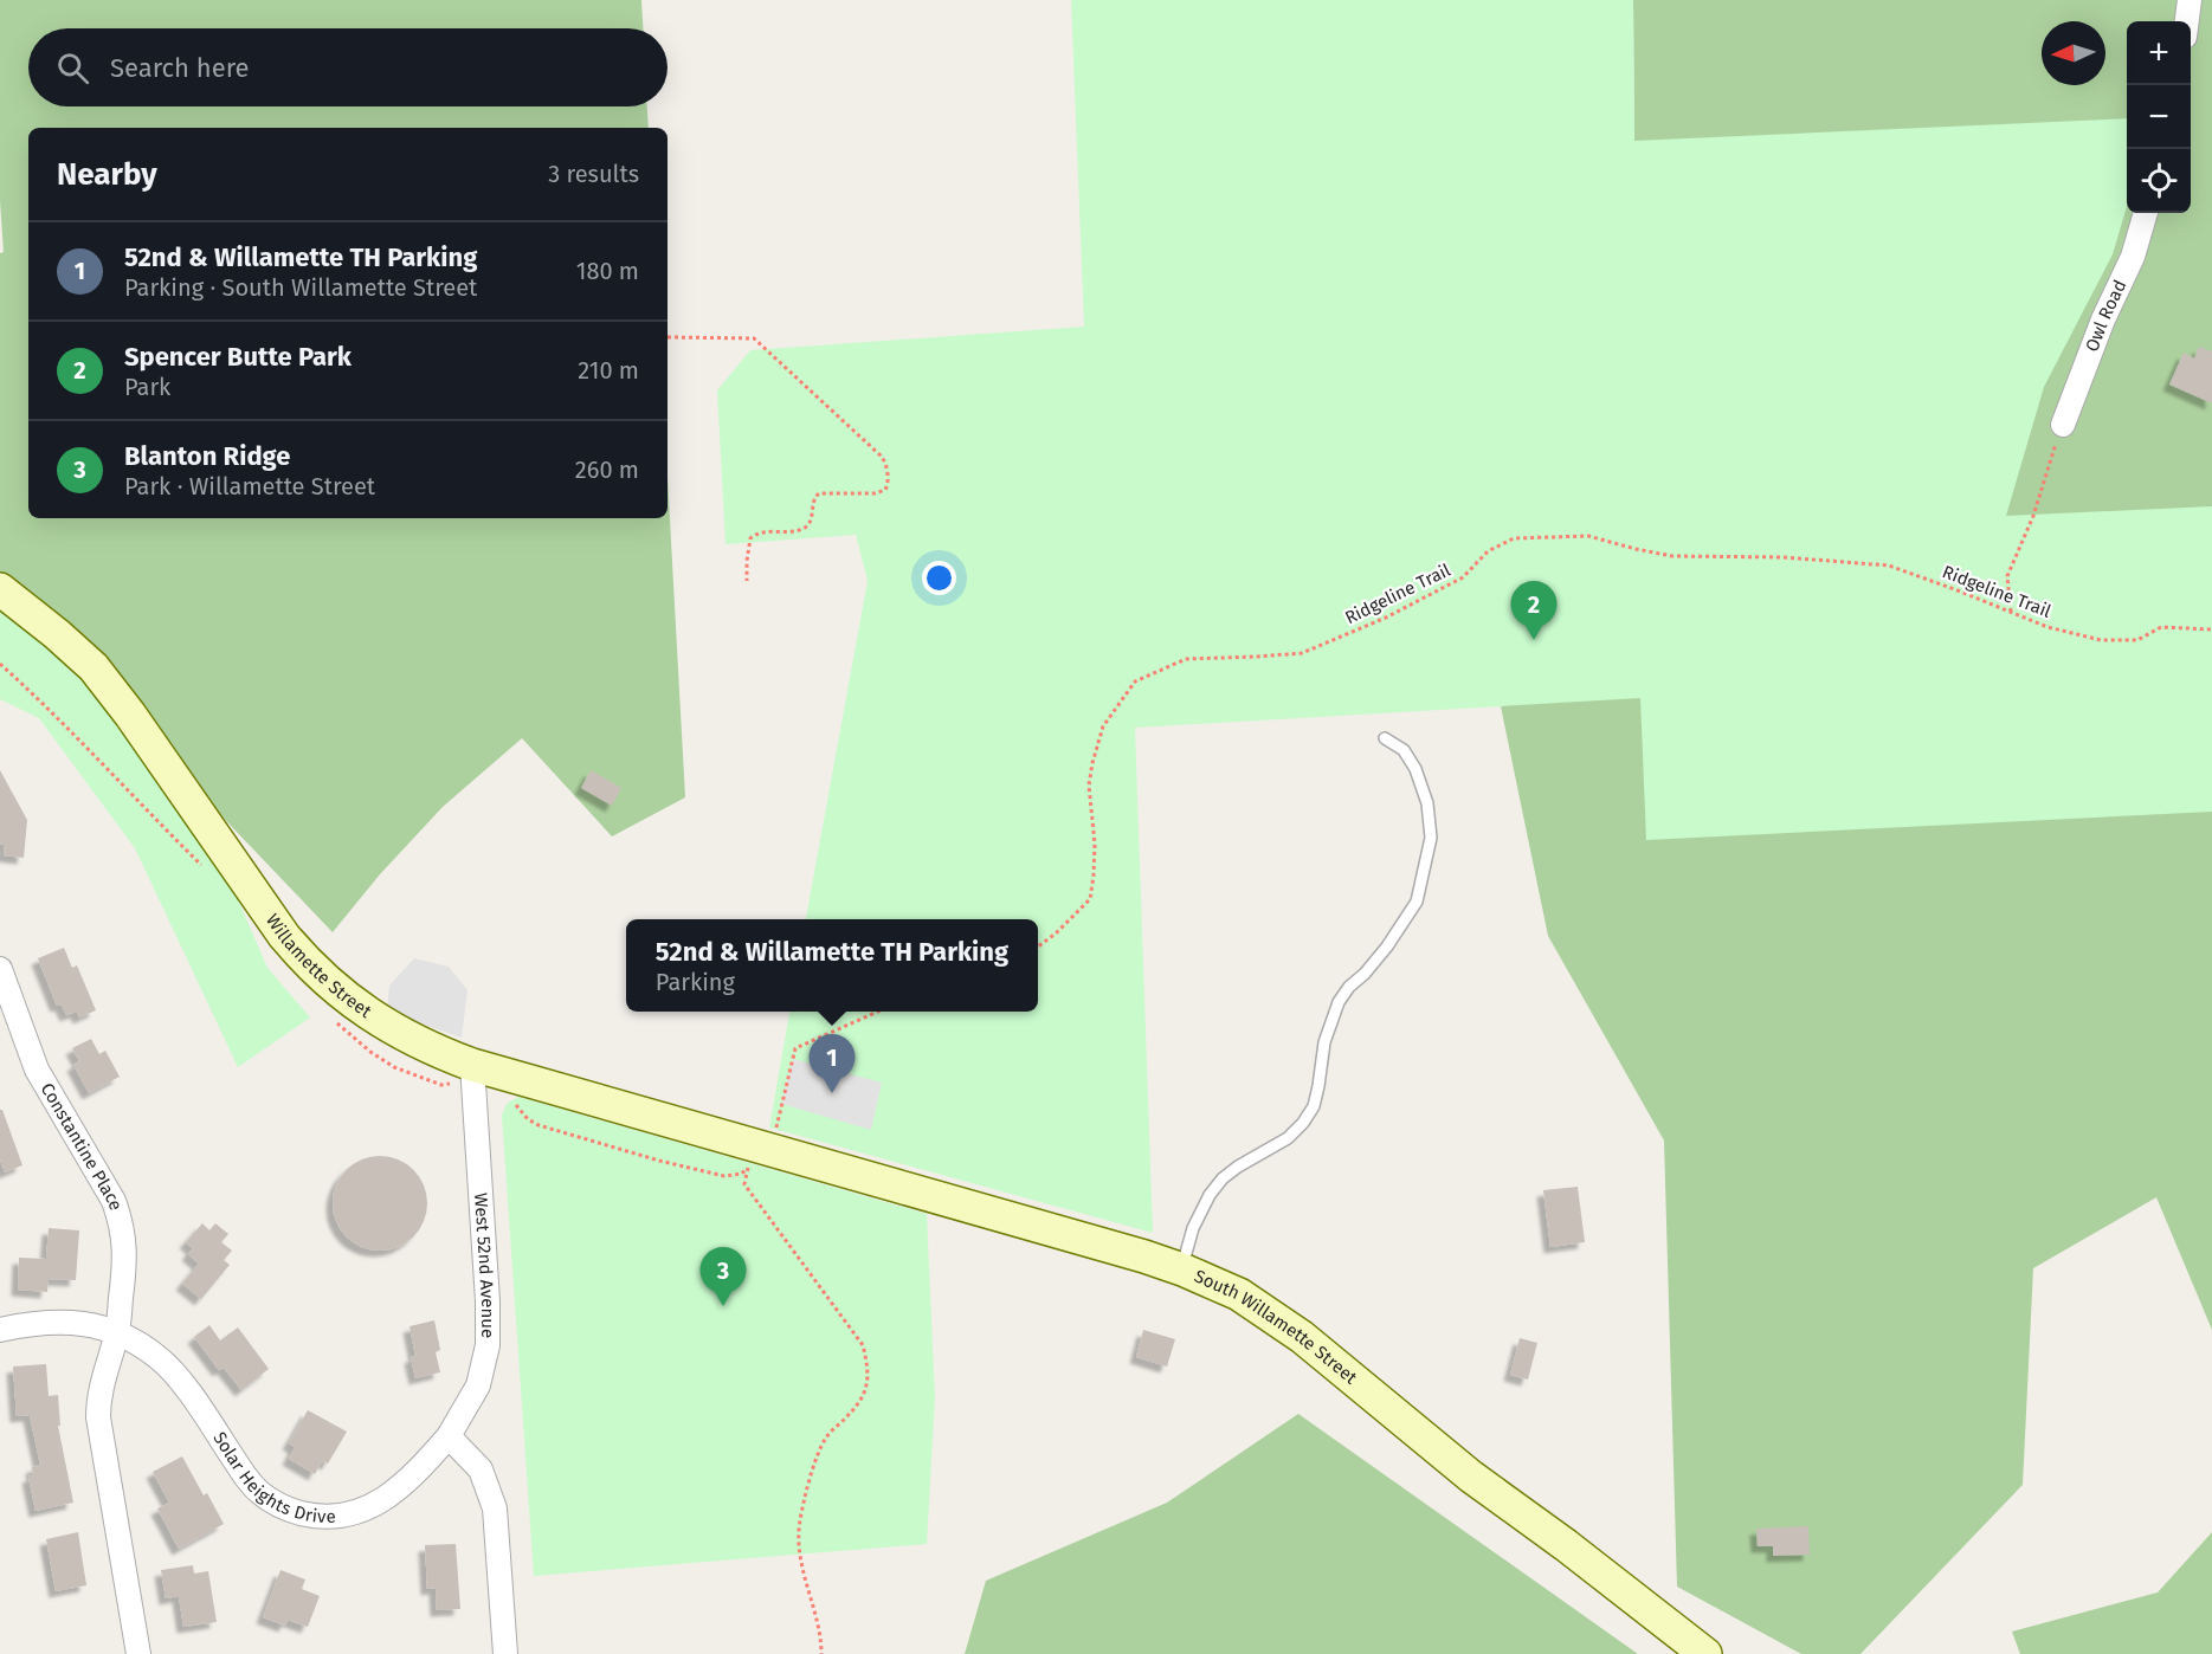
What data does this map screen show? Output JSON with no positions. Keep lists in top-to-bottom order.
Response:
{
  "streets": {
    "main road": ["Willamette Street", "South Willamette Street"],
    "street": [
      "Owl Road",
      "Constantine Place",
      "West 52nd Avenue",
      "Solar Heights Drive"
    ],
    "path": ["Ridgeline Trail"]
  },
  "crossings": [
    ["Willamette Street", "West 52nd Avenue"],
    ["Willamette Street", "South Willamette Street"],
    ["Constantine Place", "Solar Heights Drive"],
    ["West 52nd Avenue", "Solar Heights Drive"]
  ],
  "north": "left",
  "page": {
    "map_buttons": ["+", "−"],
    "search": "Search here",
    "heading": ["Nearby", "3 results"],
    "list": [
      {
        "mark": "1",
        "name": "52nd & Willamette TH Parking",
        "note": "Parking · South Willamette Street",
        "value": "180 m"
      },
      {
        "mark": "2",
        "name": "Spencer Butte Park",
        "note": "Park",
        "value": "210 m"
      },
      {
        "mark": "3",
        "name": "Blanton Ridge",
        "note": "Park · Willamette Street",
        "value": "260 m"
      }
    ],
    "pins": ["2", "1", "3"],
    "popup": ["52nd & Willamette TH Parking", "Parking"]
  }
}
